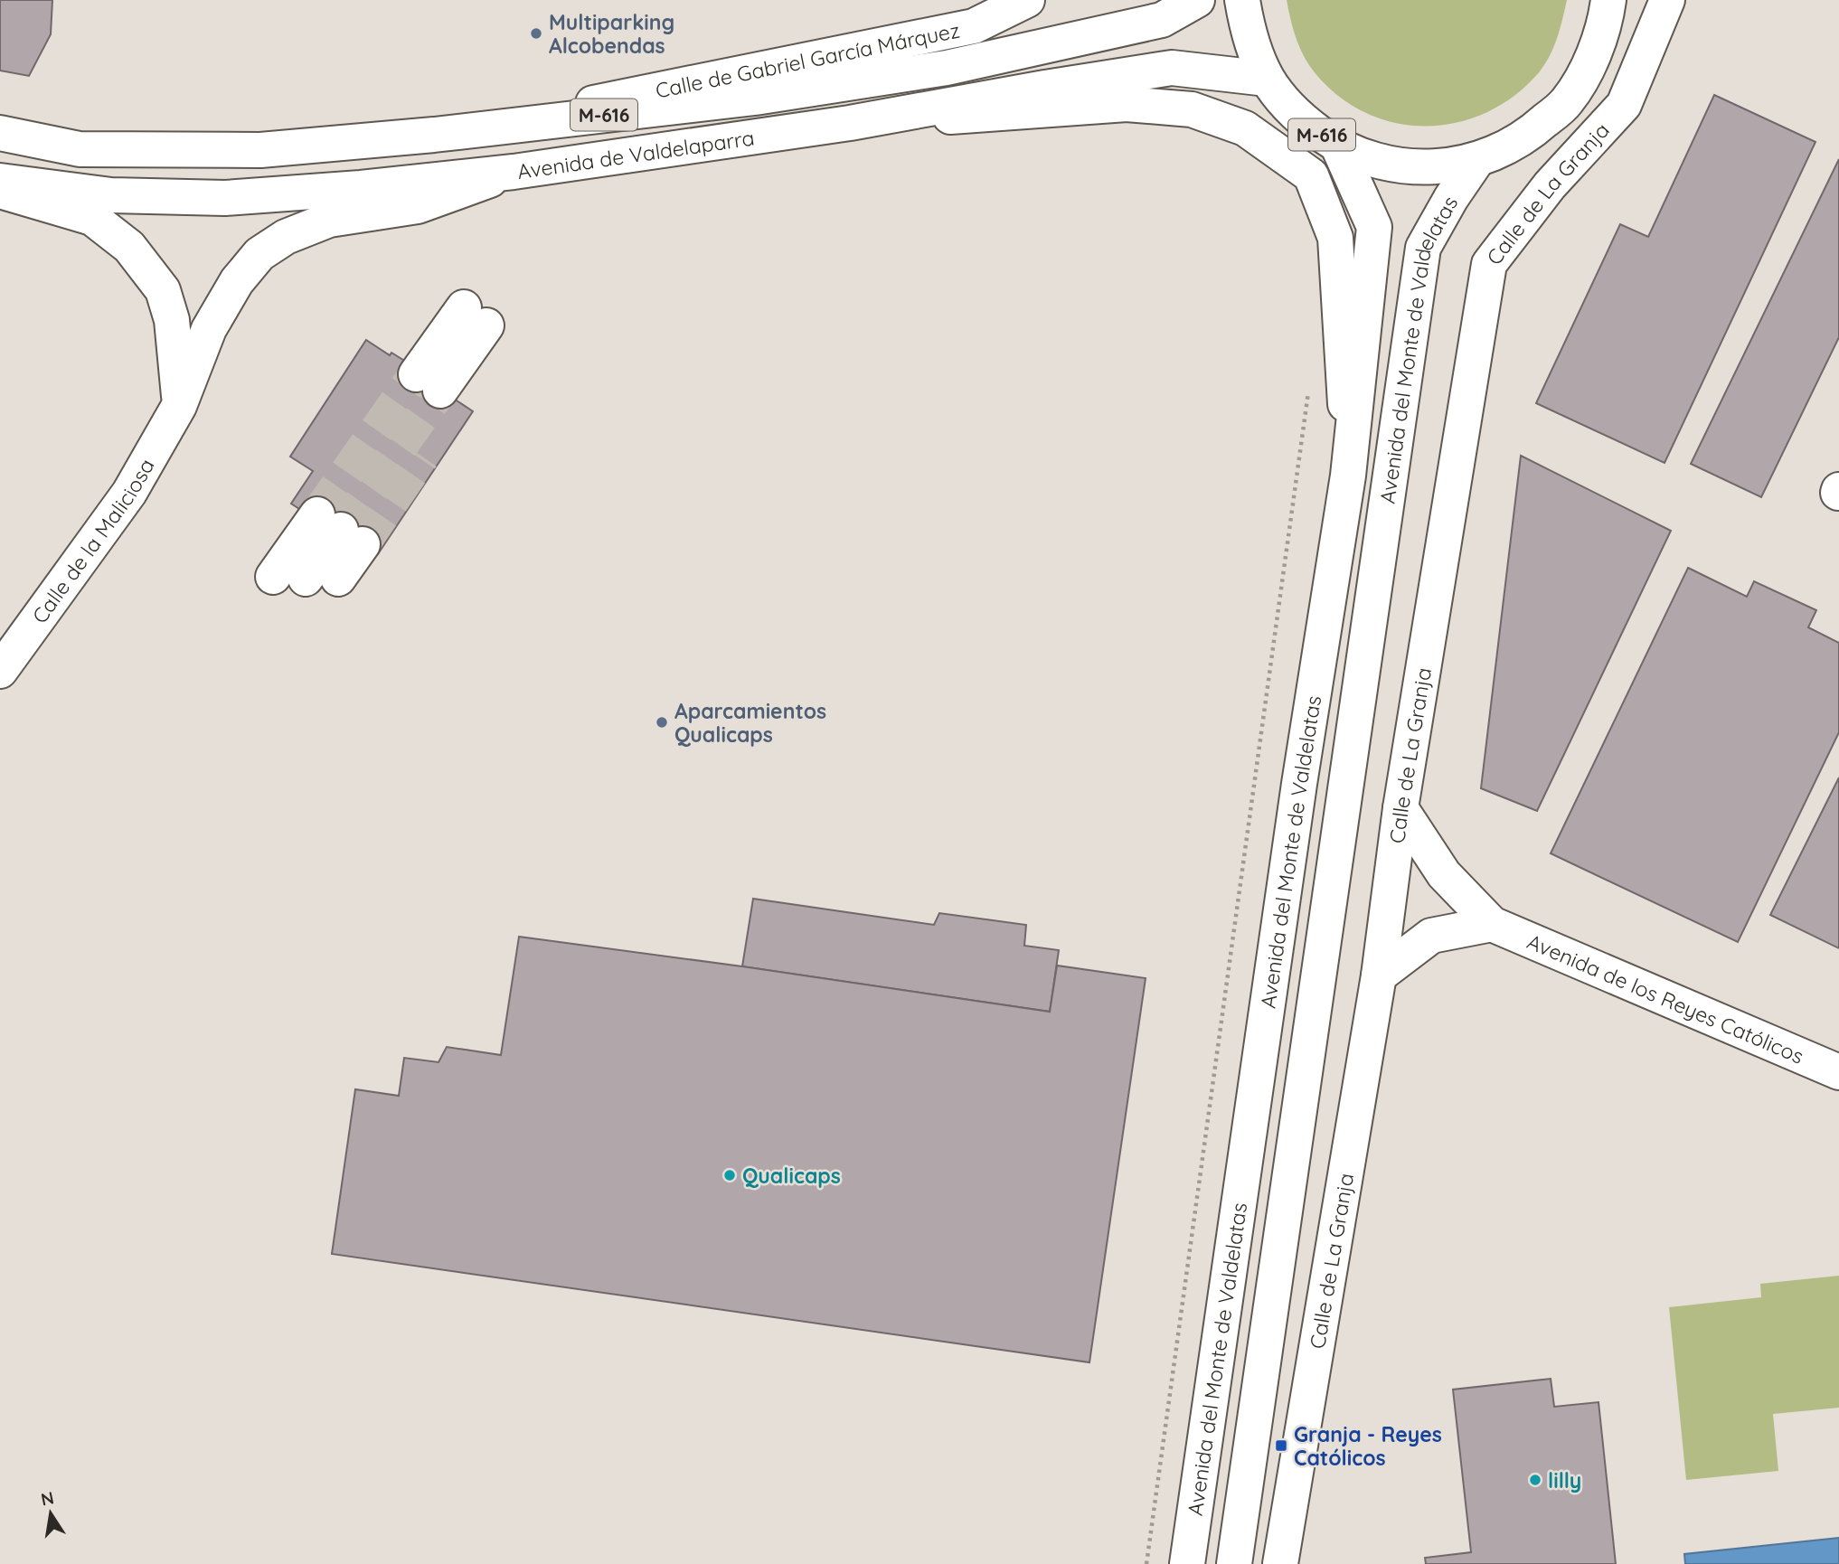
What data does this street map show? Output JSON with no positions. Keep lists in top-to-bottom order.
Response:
{
  "streets": {
    "main road": [
      "Calle de Gabriel García Márquez",
      "M-616",
      "Avenida de Valdelaparra",
      "Calle de La Granja",
      "Avenida del Monte de Valdelatas",
      "Calle de la Maliciosa",
      "Avenida de los Reyes Católicos"
    ]
  },
  "crossings": [
    ["Calle de Gabriel García Márquez", "Avenida de Valdelaparra"],
    ["M-616", "Avenida de Valdelaparra"],
    ["M-616", "Avenida del Monte de Valdelatas"],
    ["Avenida de Valdelaparra", "Calle de la Maliciosa"],
    ["Calle de La Granja", "Avenida de los Reyes Católicos"]
  ],
  "places": {
    "other": [
      "Multiparking Alcobendas",
      "Aparcamientos Qualicaps",
      "Qualicaps",
      "lilly"
    ],
    "transit": ["Granja - Reyes Católicos"]
  },
  "north": "top"
}
